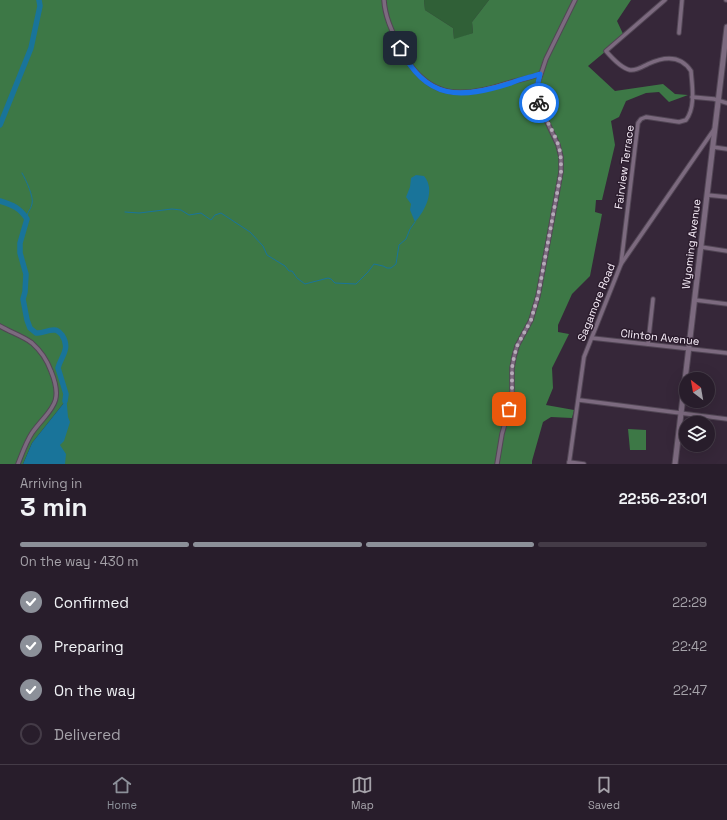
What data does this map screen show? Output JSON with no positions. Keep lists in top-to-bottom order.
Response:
{
  "streets": {
    "main road": ["Wyoming Avenue"],
    "street": ["Fairview Terrace", "Sagamore Road", "Clinton Avenue"]
  },
  "crossings": [
    ["Fairview Terrace", "Sagamore Road"],
    ["Wyoming Avenue", "Sagamore Road"],
    ["Wyoming Avenue", "Clinton Avenue"],
    ["Sagamore Road", "Clinton Avenue"]
  ],
  "north": "top left",
  "page": {
    "heading": ["3 min", "Arriving in", "22:56–23:01"],
    "bar": "On the way · 430 m",
    "list": [
      ["Confirmed", "22:29"],
      ["Preparing", "22:42"],
      ["On the way", "22:47"],
      "Delivered"
    ],
    "tabs": ["Home", "Map", "Saved"]
  }
}
